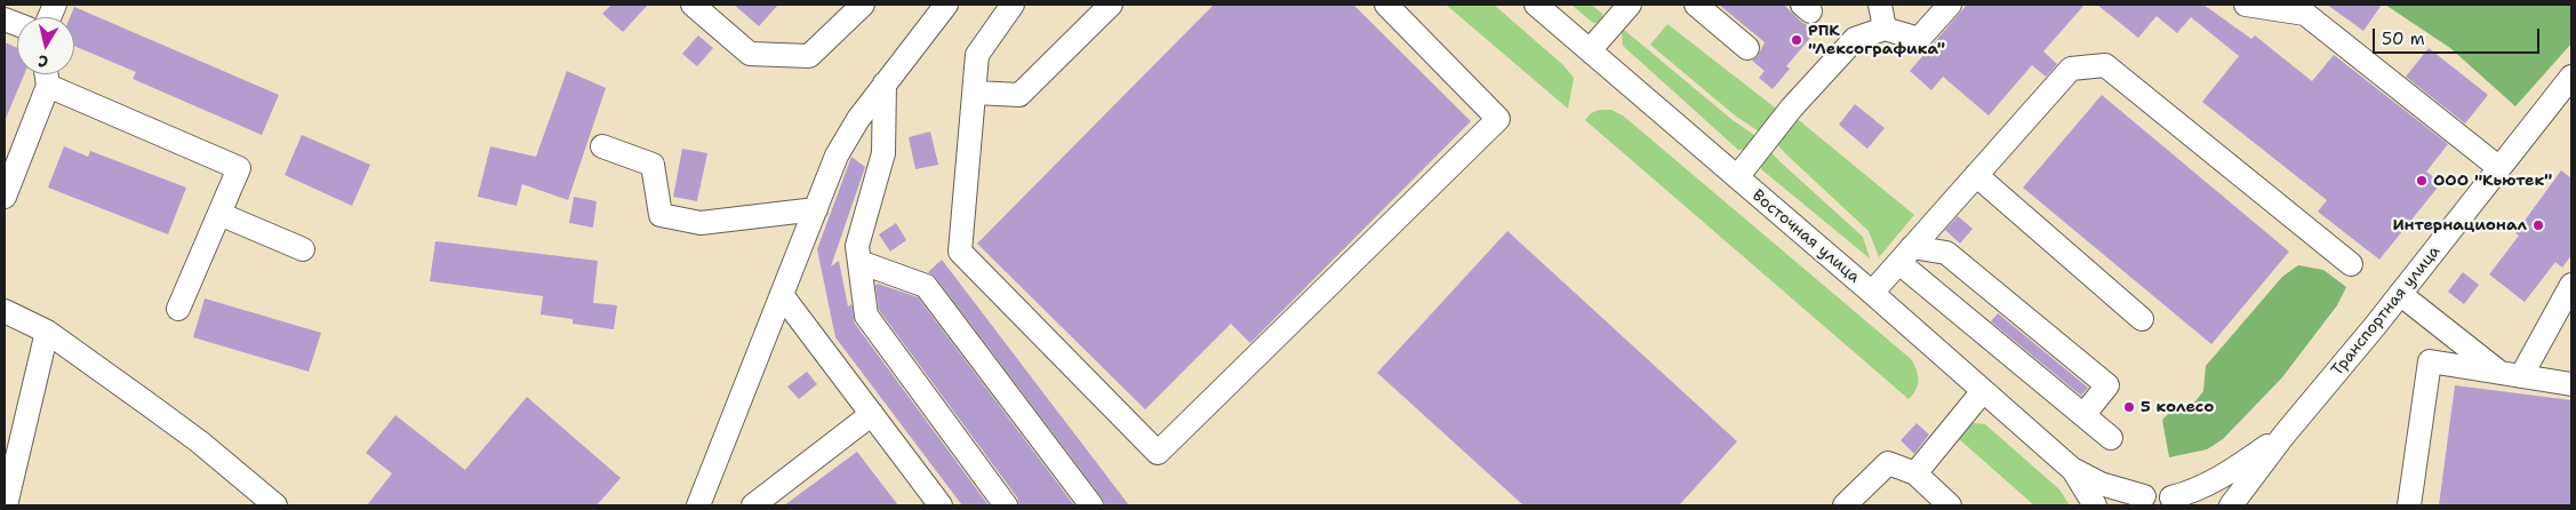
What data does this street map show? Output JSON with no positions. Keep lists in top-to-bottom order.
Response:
{
  "streets": {
    "street": ["Восточная улица", "Транспортная улица"]
  },
  "crossings": [
    ["Восточная улица", "Транспортная улица"]
  ],
  "places": [
    "РПК \"Лексографика\"",
    "ООО \"Кьютек\"",
    "Интернационал",
    "5 колесо"
  ],
  "scale_bar": "50 m",
  "north": "bottom"
}
